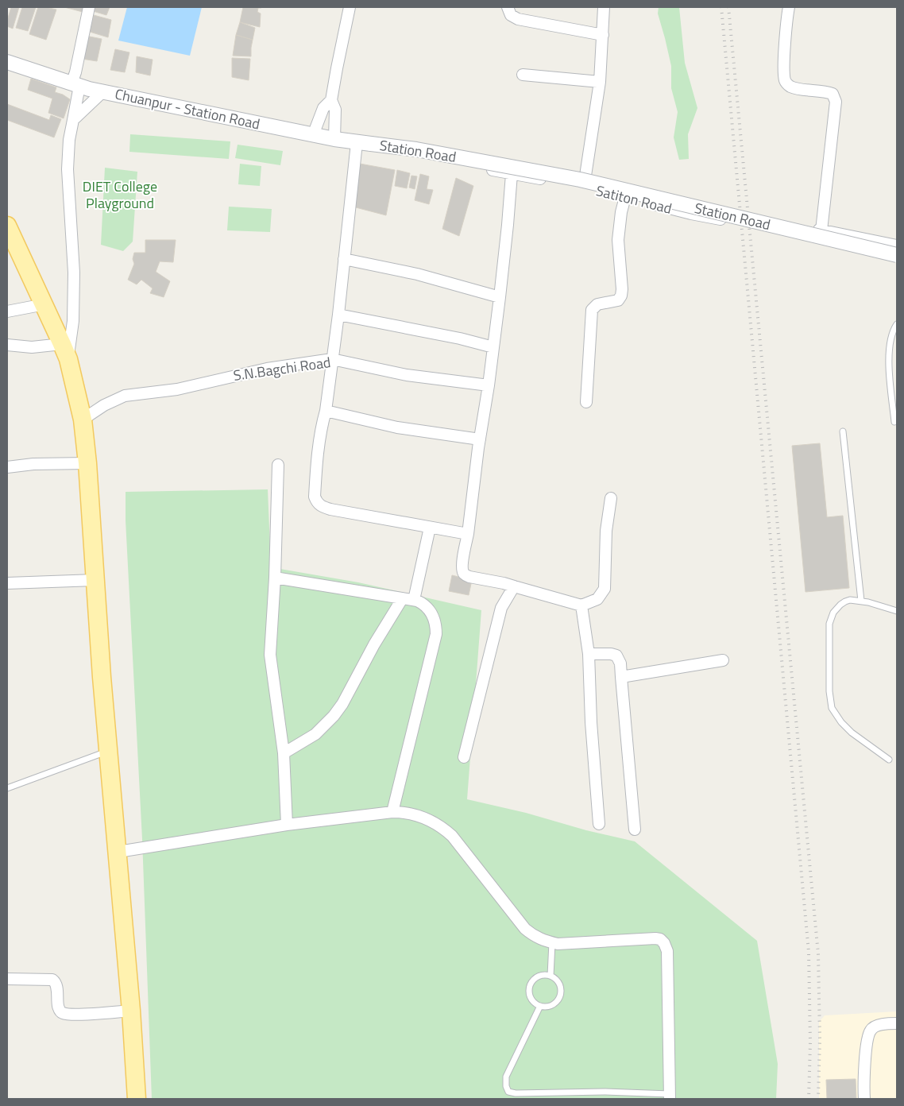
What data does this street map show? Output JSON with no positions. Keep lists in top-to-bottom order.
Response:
{
  "streets": {
    "street": [
      "Chuanpur - Station Road",
      "Station Road",
      "Satiton Road",
      "S.N.Bagchi Road"
    ]
  },
  "crossings": [
    ["Chuanpur - Station Road", "Station Road"],
    ["Chuanpur - Station Road", "Satiton Road"],
    ["Station Road", "Satiton Road"]
  ],
  "parks": ["DIET College Playground"]
}
